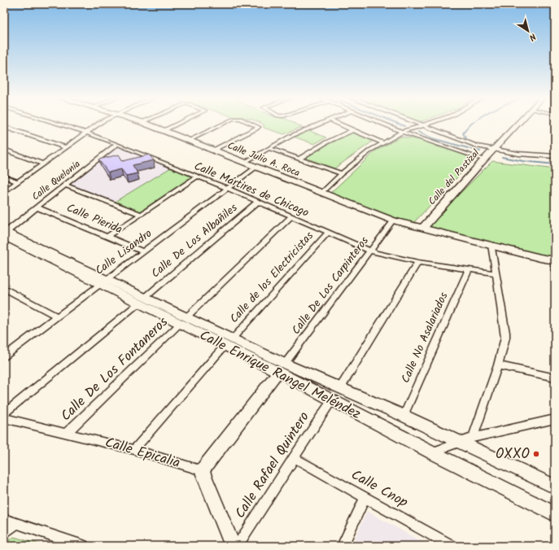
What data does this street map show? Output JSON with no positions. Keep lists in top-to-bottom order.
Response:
{
  "streets": {
    "street": [
      "Calle Julio A. Roca",
      "Calle del Pastizal",
      "Calle Quelonia",
      "Calle Mártires de Chicago",
      "Calle Pierida",
      "Calle De Los Albañiles",
      "Calle Lisandro",
      "Calle de los Electricistas",
      "Calle De Los Carpinteros",
      "Calle No Asalariados",
      "Calle De Los Fontaneros",
      "Calle Enrique Rangel Meléndez",
      "Calle Epicalia",
      "Calle Rafael Quintero",
      "Calle Cnop"
    ]
  },
  "crossings": [
    ["Calle Julio A. Roca", "Calle del Pastizal"],
    ["Calle Julio A. Roca", "Calle Lisandro"],
    ["Calle Julio A. Roca", "Calle De Los Carpinteros"],
    ["Calle Quelonia", "Calle Mártires de Chicago"],
    ["Calle Quelonia", "Calle Pierida"],
    ["Calle Quelonia", "Calle Enrique Rangel Meléndez"],
    ["Calle Mártires de Chicago", "Calle De Los Albañiles"],
    ["Calle Mártires de Chicago", "Calle Lisandro"],
    ["Calle Mártires de Chicago", "Calle de los Electricistas"],
    ["Calle Mártires de Chicago", "Calle De Los Carpinteros"],
    ["Calle Mártires de Chicago", "Calle No Asalariados"],
    ["Calle Mártires de Chicago", "Calle De Los Fontaneros"],
    ["Calle Pierida", "Calle Lisandro"],
    ["Calle De Los Albañiles", "Calle Enrique Rangel Meléndez"],
    ["Calle Lisandro", "Calle Enrique Rangel Meléndez"],
    ["Calle de los Electricistas", "Calle Enrique Rangel Meléndez"],
    ["Calle de los Electricistas", "Calle Epicalia"],
    ["Calle De Los Carpinteros", "Calle Enrique Rangel Meléndez"],
    ["Calle No Asalariados", "Calle Enrique Rangel Meléndez"],
    ["Calle De Los Fontaneros", "Calle Enrique Rangel Meléndez"],
    ["Calle De Los Fontaneros", "Calle Epicalia"],
    ["Calle Enrique Rangel Meléndez", "Calle Rafael Quintero"],
    ["Calle Rafael Quintero", "Calle Cnop"]
  ],
  "places": ["OXXO"],
  "north": "bottom right"
}
